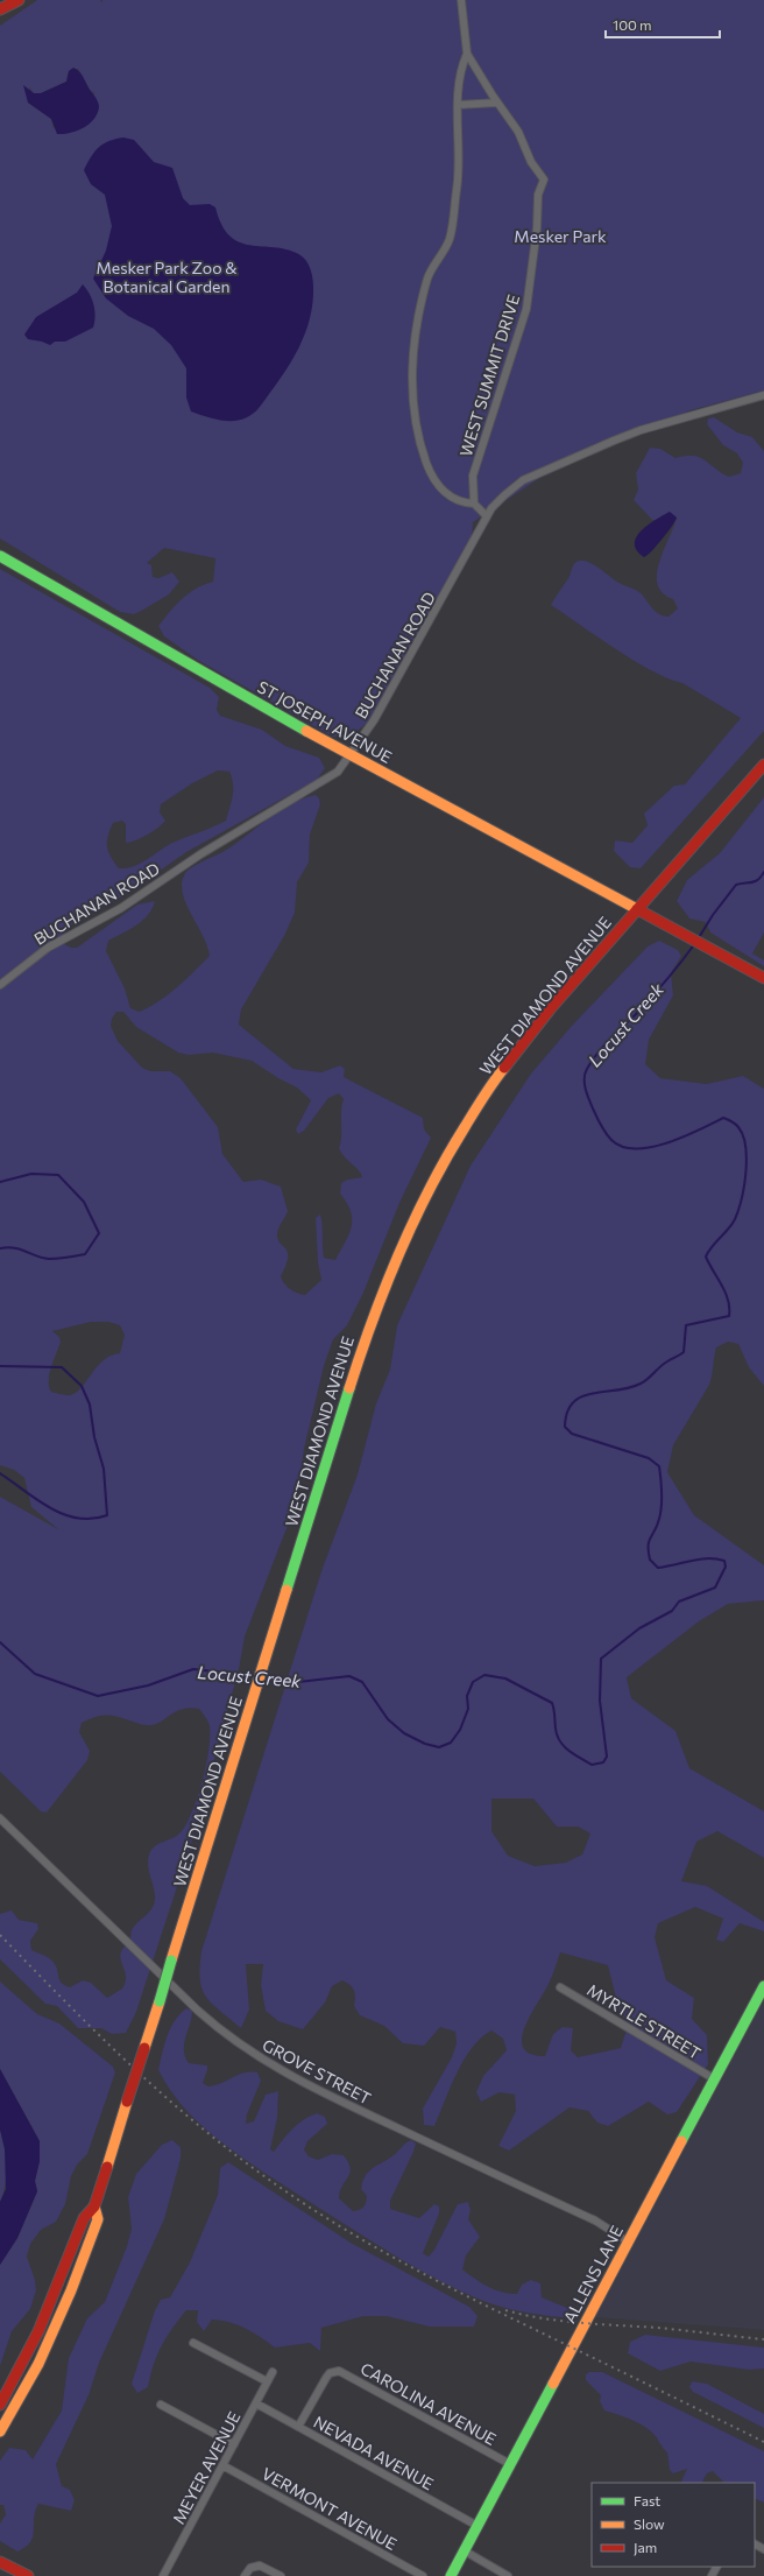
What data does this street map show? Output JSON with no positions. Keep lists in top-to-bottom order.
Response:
{
  "streets": {
    "main road": ["ST JOSEPH AVENUE", "WEST DIAMOND AVENUE", "ALLENS LANE"],
    "street": [
      "WEST SUMMIT DRIVE",
      "BUCHANAN ROAD",
      "MYRTLE STREET",
      "GROVE STREET",
      "CAROLINA AVENUE",
      "NEVADA AVENUE",
      "MEYER AVENUE",
      "VERMONT AVENUE"
    ]
  },
  "crossings": [
    ["WEST SUMMIT DRIVE", "BUCHANAN ROAD"],
    ["BUCHANAN ROAD", "ST JOSEPH AVENUE"],
    ["ST JOSEPH AVENUE", "WEST DIAMOND AVENUE"],
    ["MYRTLE STREET", "ALLENS LANE"],
    ["GROVE STREET", "ALLENS LANE"],
    ["ALLENS LANE", "CAROLINA AVENUE"],
    ["ALLENS LANE", "NEVADA AVENUE"],
    ["CAROLINA AVENUE", "NEVADA AVENUE"],
    ["NEVADA AVENUE", "MEYER AVENUE"],
    ["MEYER AVENUE", "VERMONT AVENUE"]
  ],
  "water": ["Locust Creek"],
  "parks": ["Mesker Park", "Mesker Park Zoo & Botanical Garden"],
  "legend": ["Fast", "Slow", "Jam"],
  "scale_bar": "100 m"
}
